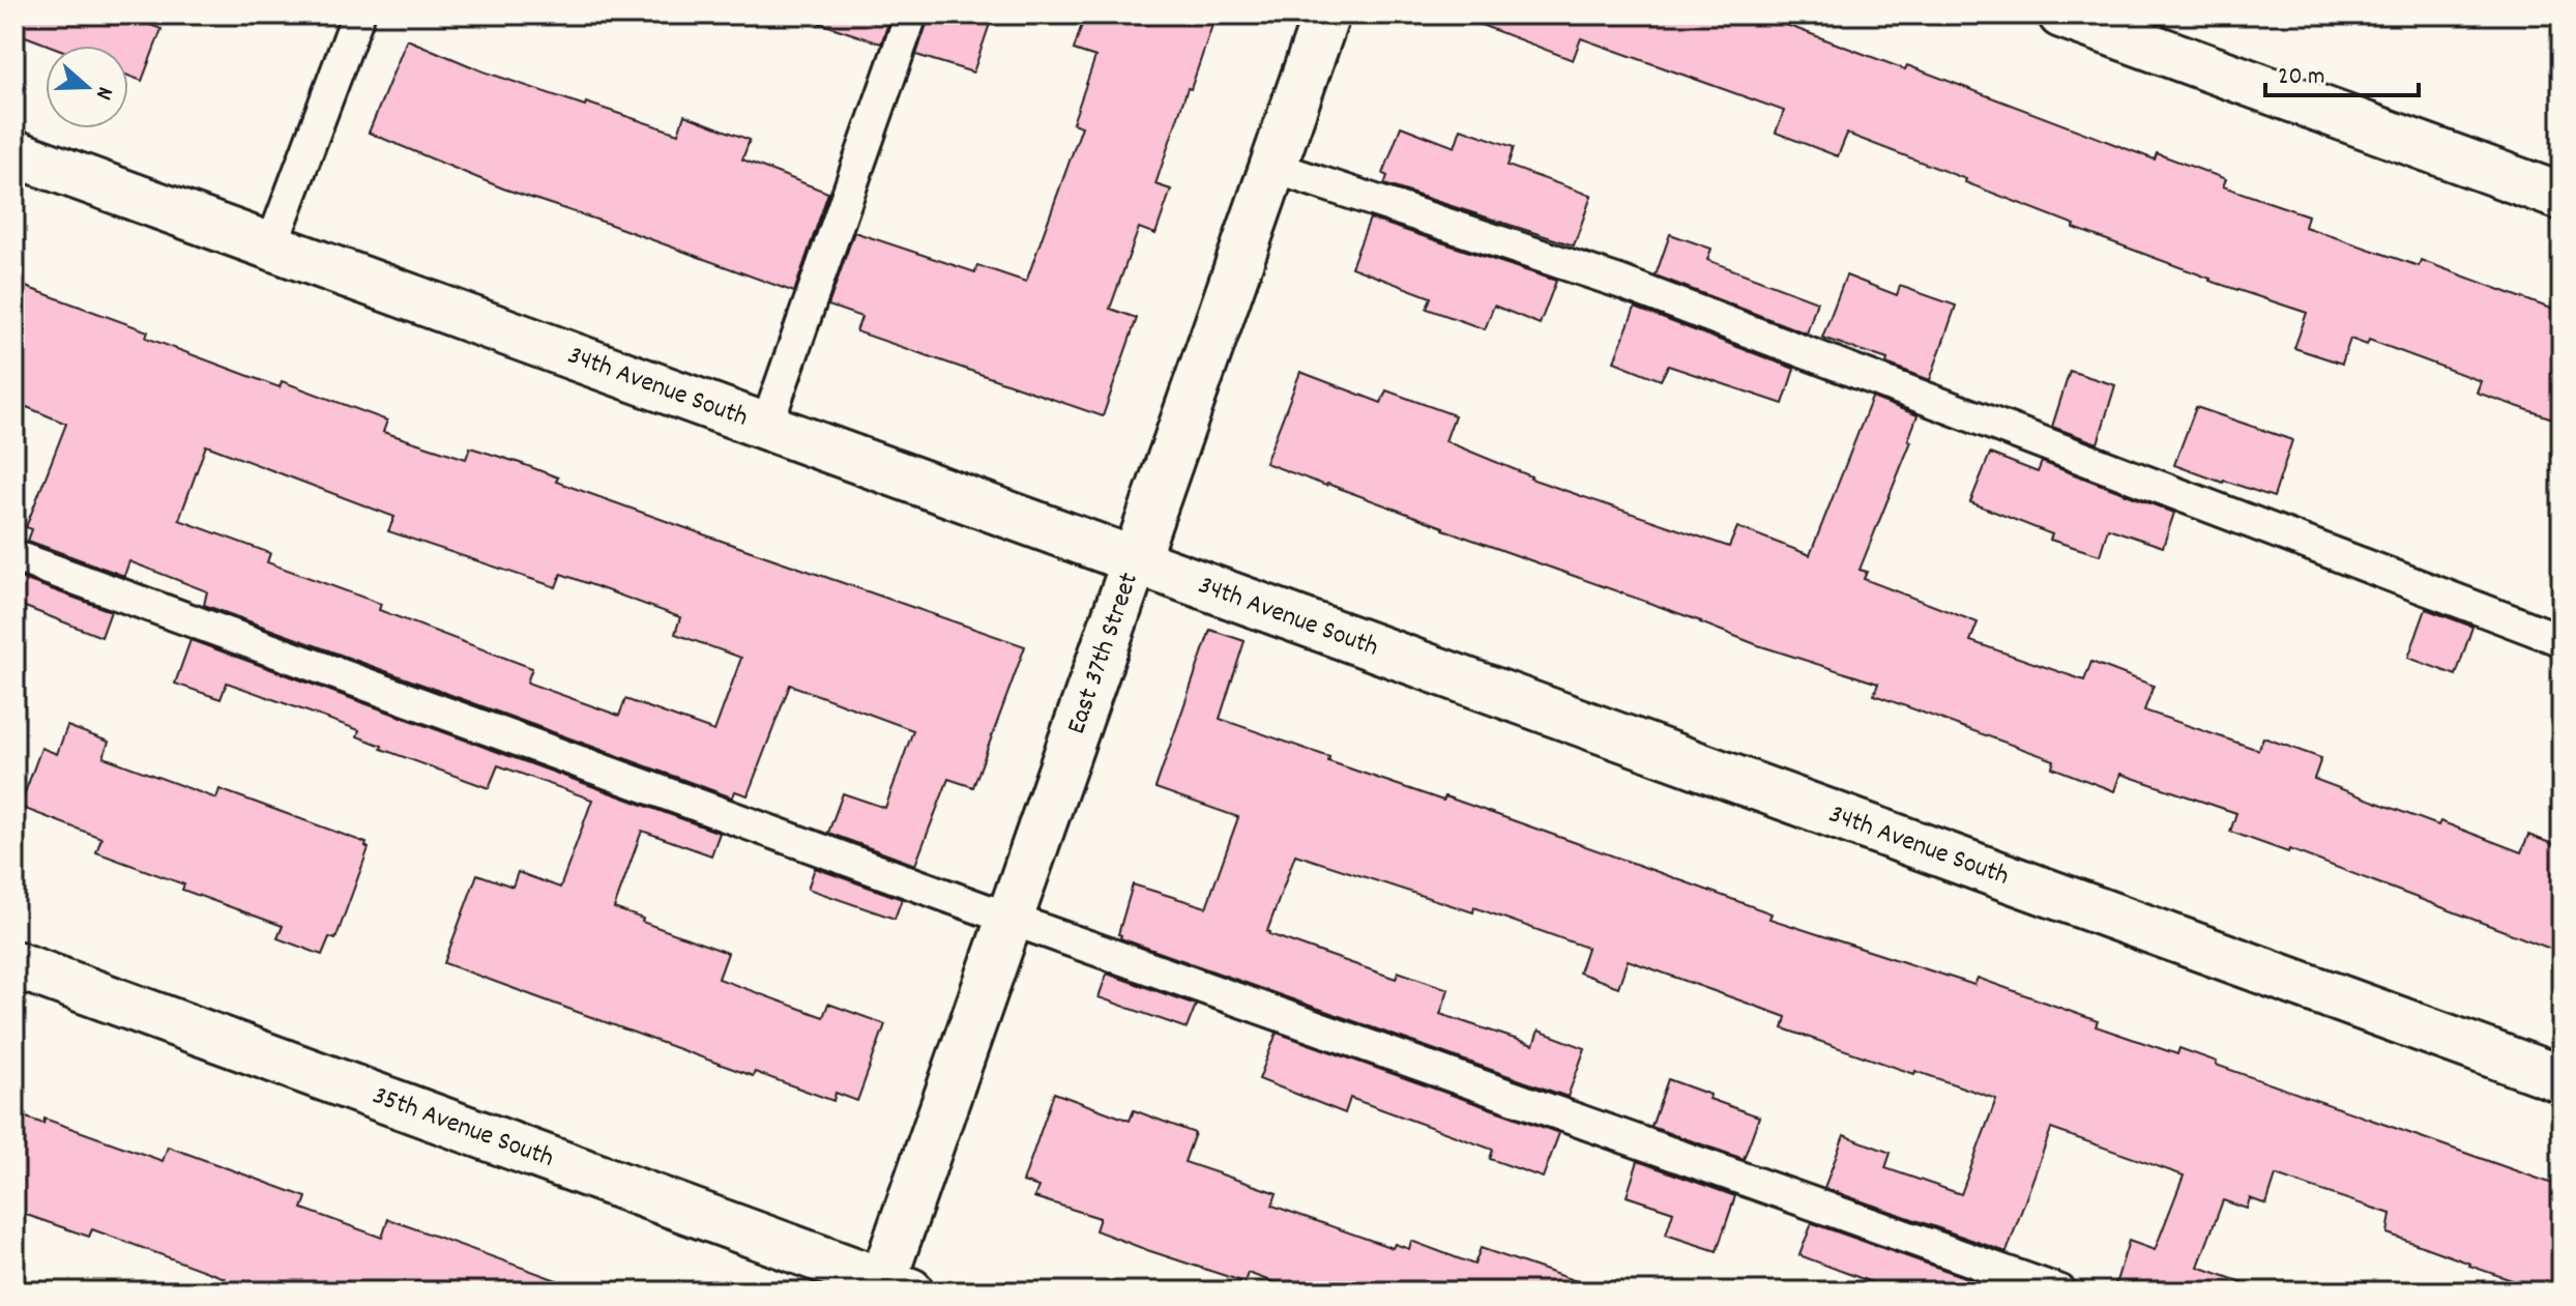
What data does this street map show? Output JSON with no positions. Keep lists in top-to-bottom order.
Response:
{
  "streets": {
    "street": ["34th Avenue South", "East 37th Street", "35th Avenue South"]
  },
  "crossings": [
    ["34th Avenue South", "East 37th Street"],
    ["East 37th Street", "35th Avenue South"]
  ],
  "scale_bar": "20 m",
  "north": "right"
}
